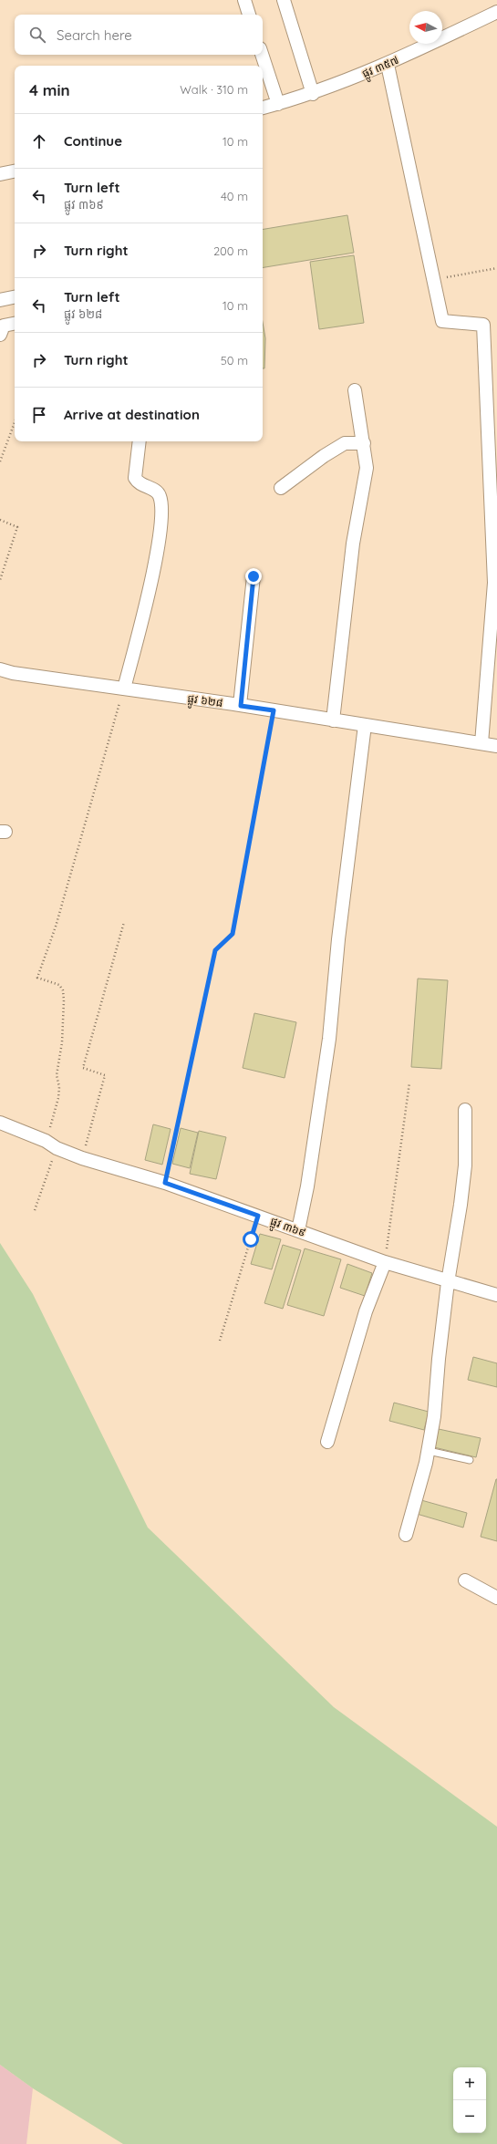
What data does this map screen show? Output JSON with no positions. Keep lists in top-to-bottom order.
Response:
{
  "streets": {
    "street": ["ផ្លូវ ៣៥៧", "ផ្លូវ ៦២៨", "ផ្លូវ ៣៦៩"]
  },
  "north": "left",
  "page": {
    "search": "Search here",
    "heading": ["4 min", "Walk · 310 m"],
    "list": [
      ["Continue", "10 m"],
      ["Turn left", "ផ្លូវ ៣៦៩", "40 m"],
      ["Turn right", "200 m"],
      ["Turn left", "ផ្លូវ ៦២៨", "10 m"],
      ["Turn right", "50 m"],
      "Arrive at destination"
    ],
    "map_buttons": ["+", "−"]
  }
}
